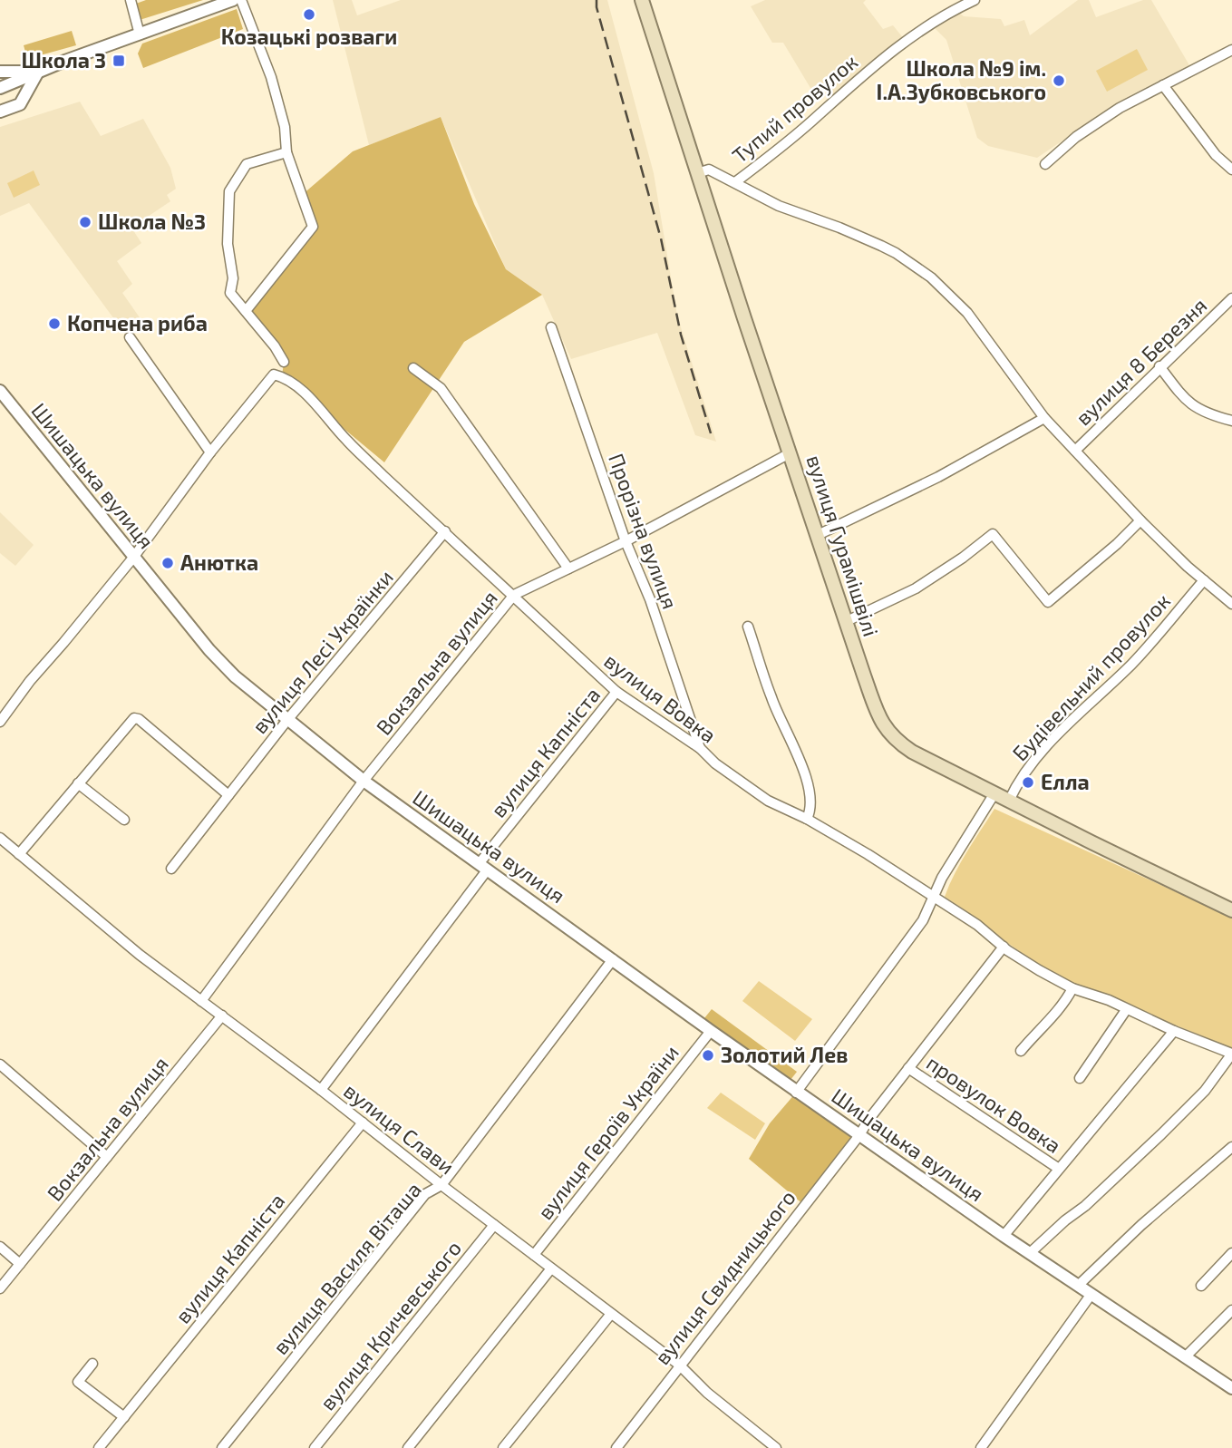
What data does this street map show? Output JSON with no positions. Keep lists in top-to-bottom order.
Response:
{
  "streets": {
    "main road": ["вулиця Гурамішвілі"],
    "street": [
      "Тупий провулок",
      "вулиця 8 Березня",
      "Шишацька вулиця",
      "Прорізна вулиця",
      "вулиця Лесі Українки",
      "Вокзальна вулиця",
      "Будівельний провулок",
      "вулиця Вовка",
      "вулиця Капніста",
      "провулок Вовка",
      "вулиця Слави",
      "вулиця Героїв України",
      "вулиця Василя Віташа",
      "вулиця Свидницького",
      "вулиця Кричевського"
    ]
  },
  "crossings": [
    ["Шишацька вулиця", "вулиця Лесі Українки"],
    ["Шишацька вулиця", "Вокзальна вулиця"],
    ["Шишацька вулиця", "вулиця Капніста"],
    ["Шишацька вулиця", "провулок Вовка"],
    ["Шишацька вулиця", "вулиця Героїв України"],
    ["Шишацька вулиця", "вулиця Василя Віташа"],
    ["Шишацька вулиця", "вулиця Свидницького"],
    ["Прорізна вулиця", "Вокзальна вулиця"],
    ["Прорізна вулиця", "вулиця Вовка"],
    ["вулиця Гурамішвілі", "Вокзальна вулиця"],
    ["вулиця Гурамішвілі", "Будівельний провулок"],
    ["вулиця Лесі Українки", "вулиця Вовка"],
    ["Вокзальна вулиця", "вулиця Вовка"],
    ["Вокзальна вулиця", "вулиця Слави"],
    ["вулиця Вовка", "вулиця Капніста"],
    ["вулиця Вовка", "провулок Вовка"],
    ["вулиця Вовка", "вулиця Свидницького"],
    ["вулиця Капніста", "вулиця Слави"],
    ["провулок Вовка", "вулиця Свидницького"],
    ["вулиця Слави", "вулиця Героїв України"],
    ["вулиця Слави", "вулиця Василя Віташа"],
    ["вулиця Слави", "вулиця Свидницького"],
    ["вулиця Слави", "вулиця Кричевського"]
  ],
  "places": {
    "other": [
      "Козацькі розваги",
      "Школа №9 ім. І.А.Зубковського",
      "Школа №3",
      "Копчена риба",
      "Анютка",
      "Елла",
      "Золотий Лев"
    ],
    "transit": ["Школа 3"]
  }
}
